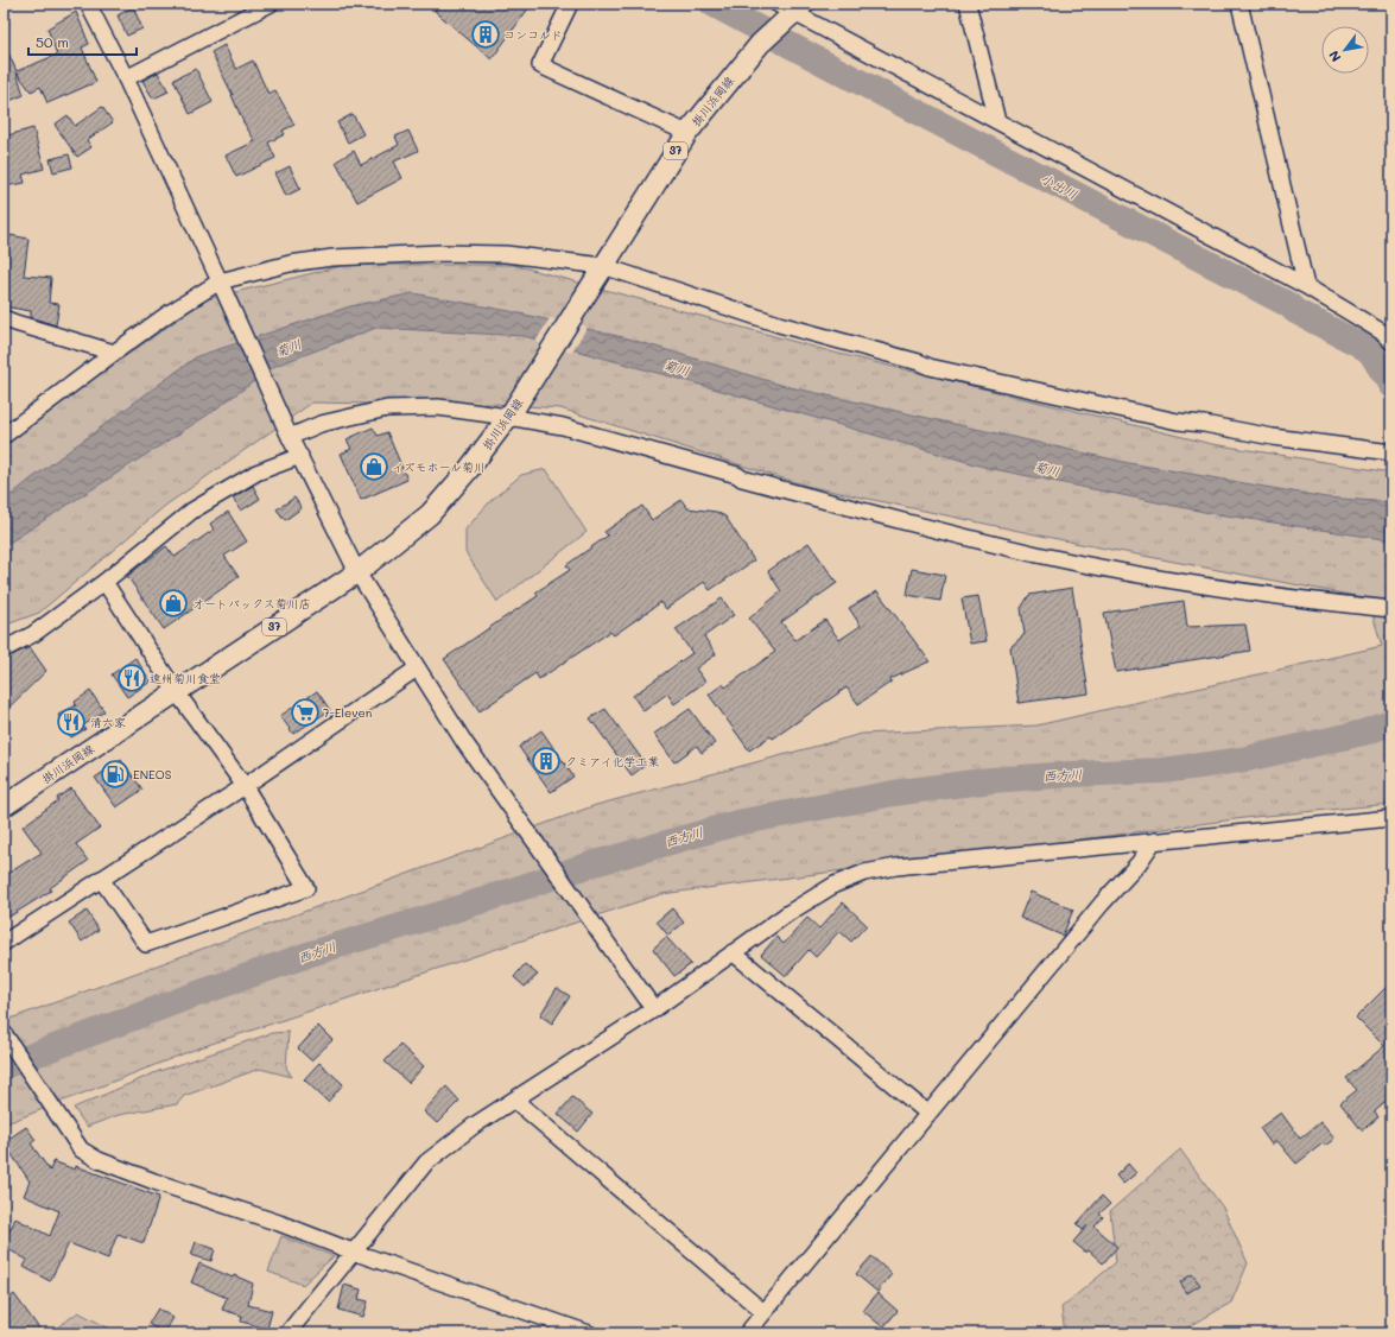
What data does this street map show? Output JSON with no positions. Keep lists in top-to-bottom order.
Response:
{
  "streets": {
    "main road": ["掛川浜岡線", "37"]
  },
  "water": ["小出川", "菊川", "西方川"],
  "places": {
    "building": ["コンコルド", "クミアイ化学工業"],
    "shop": ["イズモホール菊川", "オートバックス菊川店"],
    "restaurant": ["遠州菊川食堂", "清六家"],
    "supermarket": ["7-Eleven"],
    "fuel station": ["ENEOS"]
  },
  "scale_bar": "50 m",
  "north": "bottom left"
}
